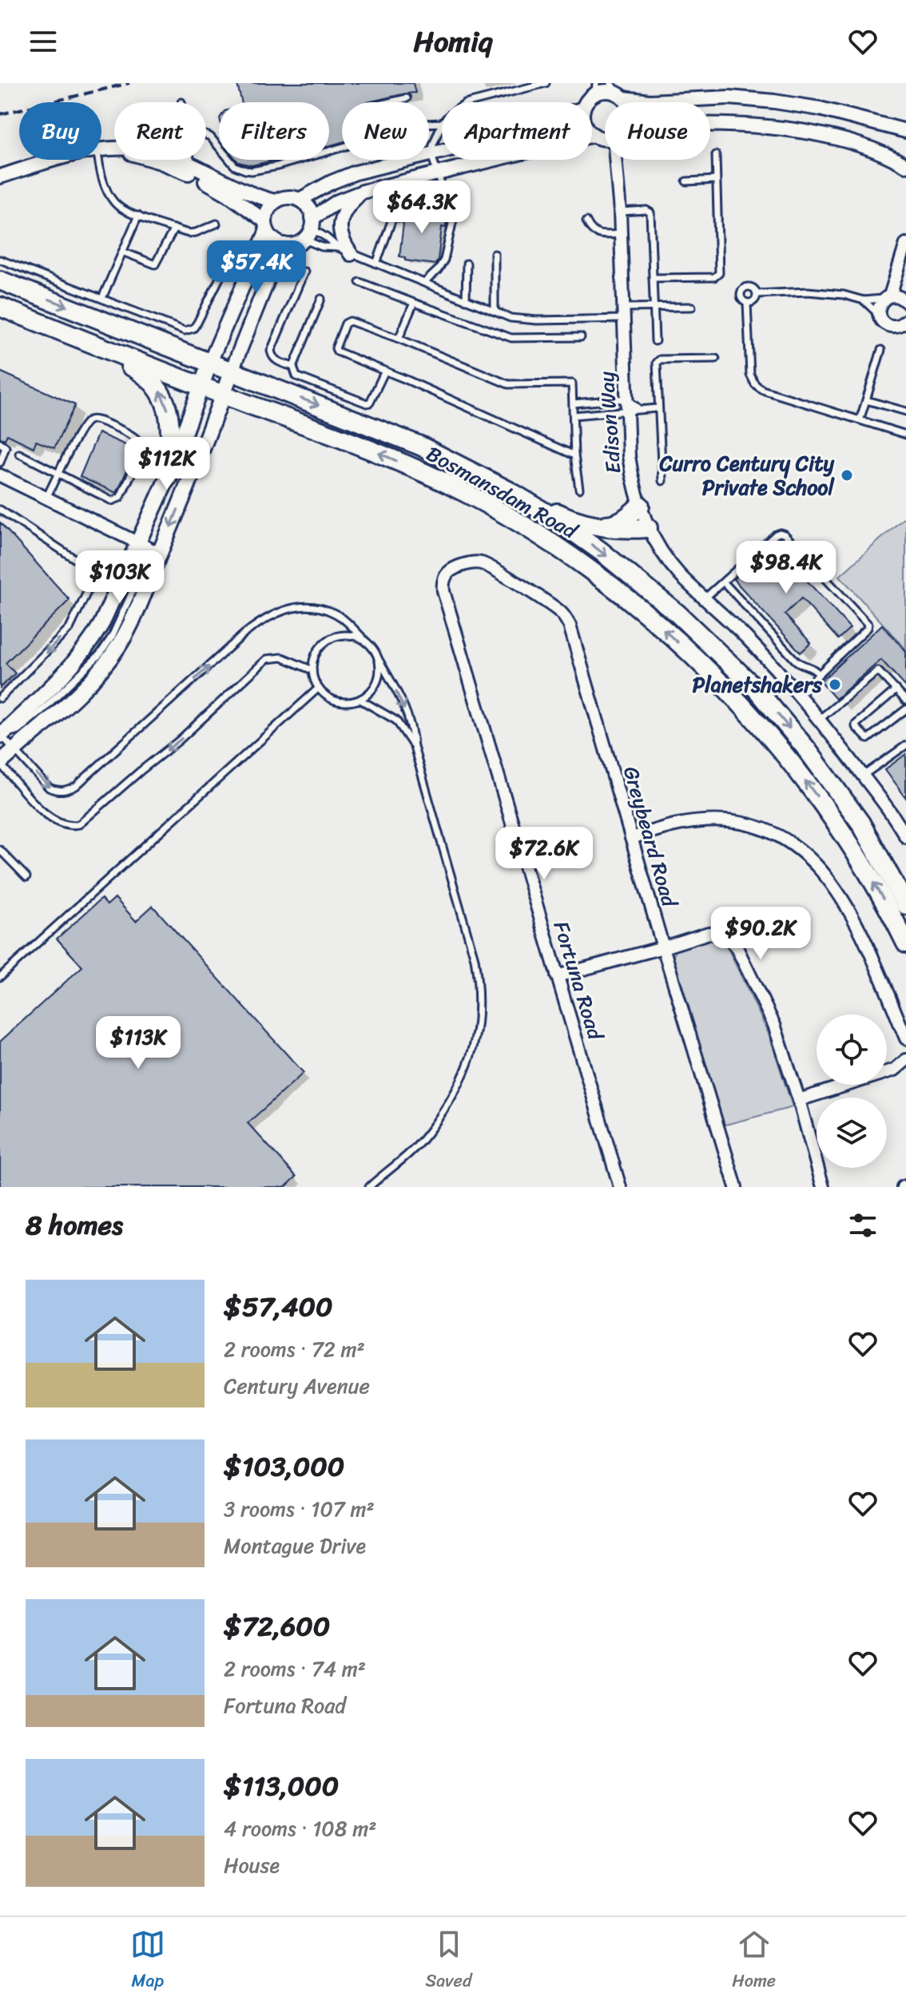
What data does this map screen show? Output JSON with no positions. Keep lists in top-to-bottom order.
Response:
{
  "streets": {
    "main road": ["Bosmansdam Road"],
    "street": ["Edison Way", "Greybeard Road", "Fortuna Road"]
  },
  "crossings": [
    ["Greybeard Road", "Fortuna Road"]
  ],
  "places": ["Curro Century City Private School", "Planetshakers"],
  "page": {
    "header": "Homiq",
    "chip": [
      "Buy",
      "Rent",
      "Filters",
      "New",
      "Apartment",
      "House"
    ],
    "price": [
      "$64.3K",
      "$57.4K",
      "$112K",
      "$98.4K",
      "$103K",
      "$72.6K",
      "$90.2K",
      "$113K"
    ],
    "heading": "8 homes",
    "list": [
      {
        "name": "$57,400",
        "note": "2 rooms · 72 m² · Century Avenue"
      },
      {
        "name": "$103,000",
        "note": "3 rooms · 107 m² · Montague Drive"
      },
      {
        "name": "$72,600",
        "note": "2 rooms · 74 m² · Fortuna Road"
      },
      {
        "name": "$113,000",
        "note": "4 rooms · 108 m² · House"
      }
    ],
    "tabs": ["Map", "Saved", "Home"]
  }
}
